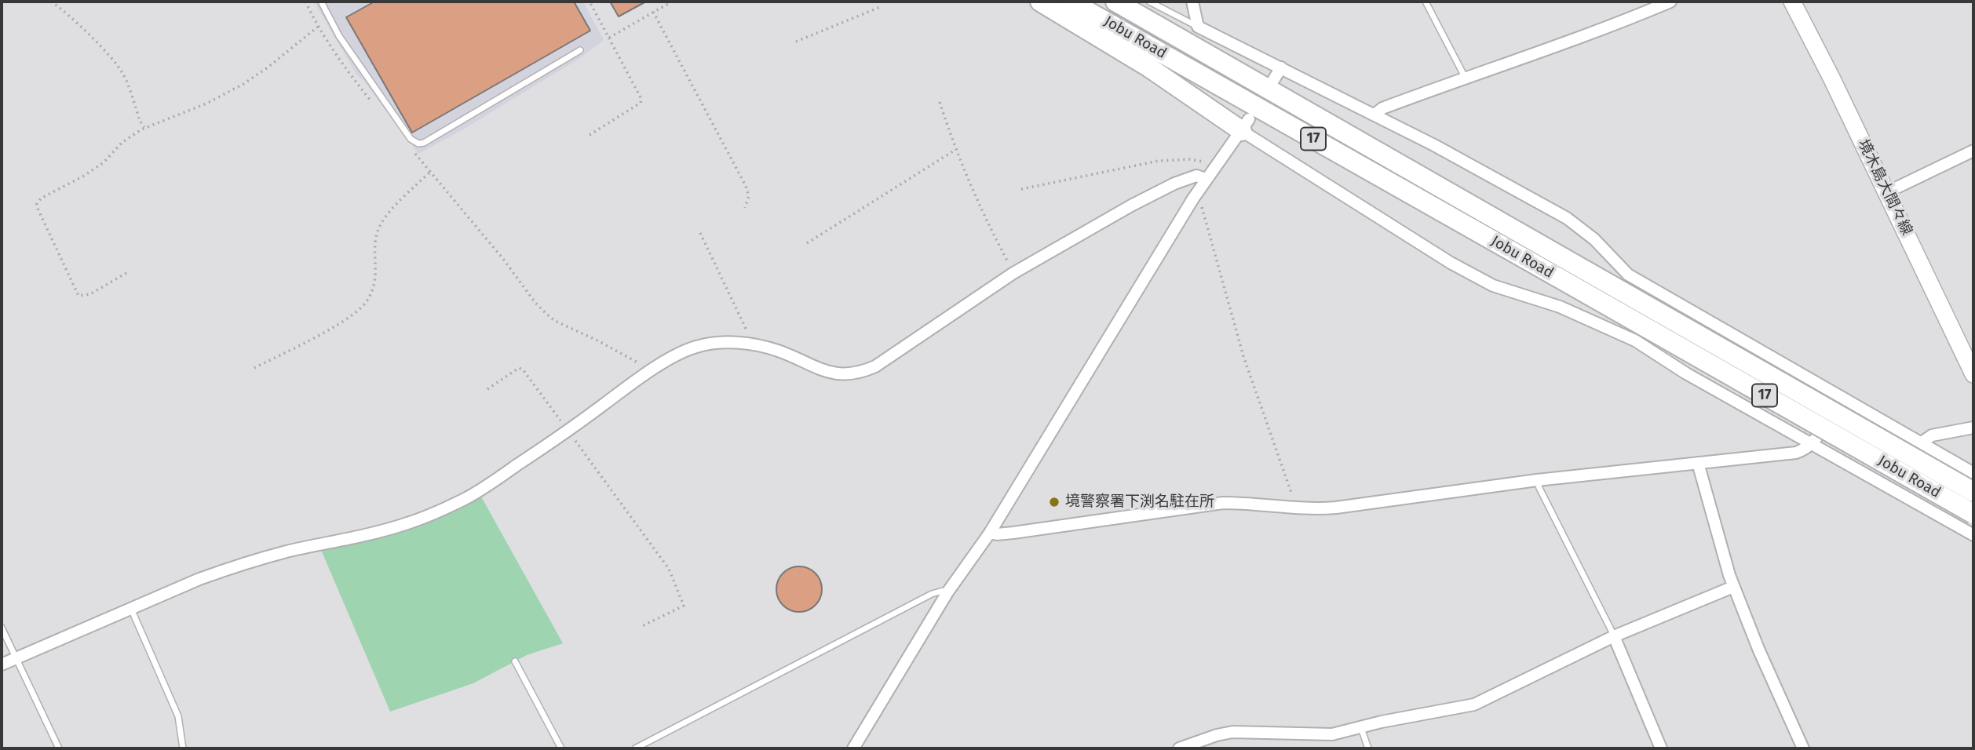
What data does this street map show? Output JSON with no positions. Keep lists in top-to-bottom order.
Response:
{
  "streets": {
    "highway": ["Jobu Road", "17"],
    "main road": ["境木島大間々線"]
  },
  "places": ["境警察署下渕名駐在所"]
}
